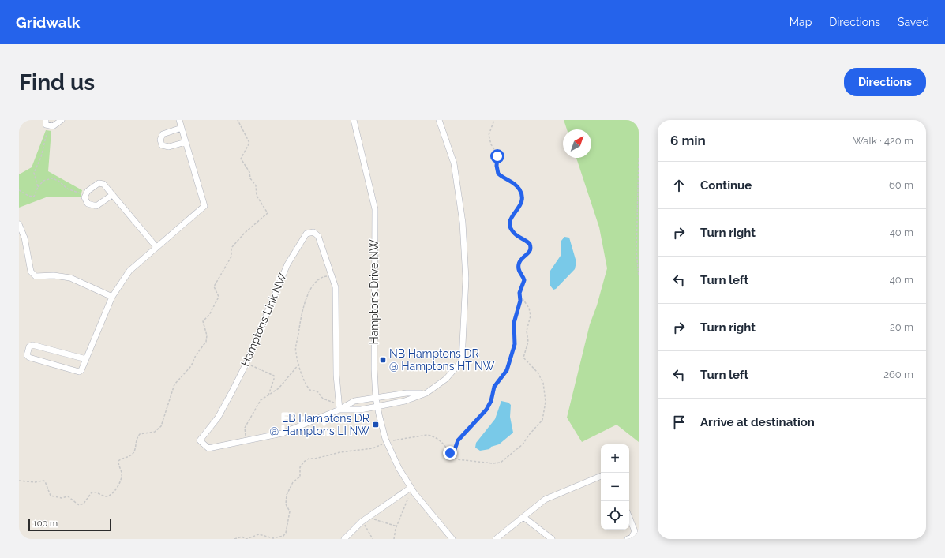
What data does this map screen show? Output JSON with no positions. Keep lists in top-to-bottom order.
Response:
{
  "streets": {
    "street": ["Hamptons Drive NW", "Hamptons Link NW"]
  },
  "crossings": [
    ["Hamptons Drive NW", "Hamptons Link NW"]
  ],
  "places": {
    "transit": ["NB Hamptons DR @ Hamptons HT NW", "EB Hamptons DR @ Hamptons LI NW"]
  },
  "scale_bar": "100 m",
  "north": "top right",
  "page": {
    "header": "Gridwalk",
    "nav": ["Map", "Directions", "Saved"],
    "buttons": "Directions",
    "title": "Find us",
    "heading": ["6 min", "Walk · 420 m"],
    "list": [
      ["Continue", "60 m"],
      ["Turn right", "40 m"],
      ["Turn left", "40 m"],
      ["Turn right", "20 m"],
      ["Turn left", "260 m"],
      "Arrive at destination"
    ],
    "map_buttons": ["+", "−"],
    "scale": "100 m"
  }
}
